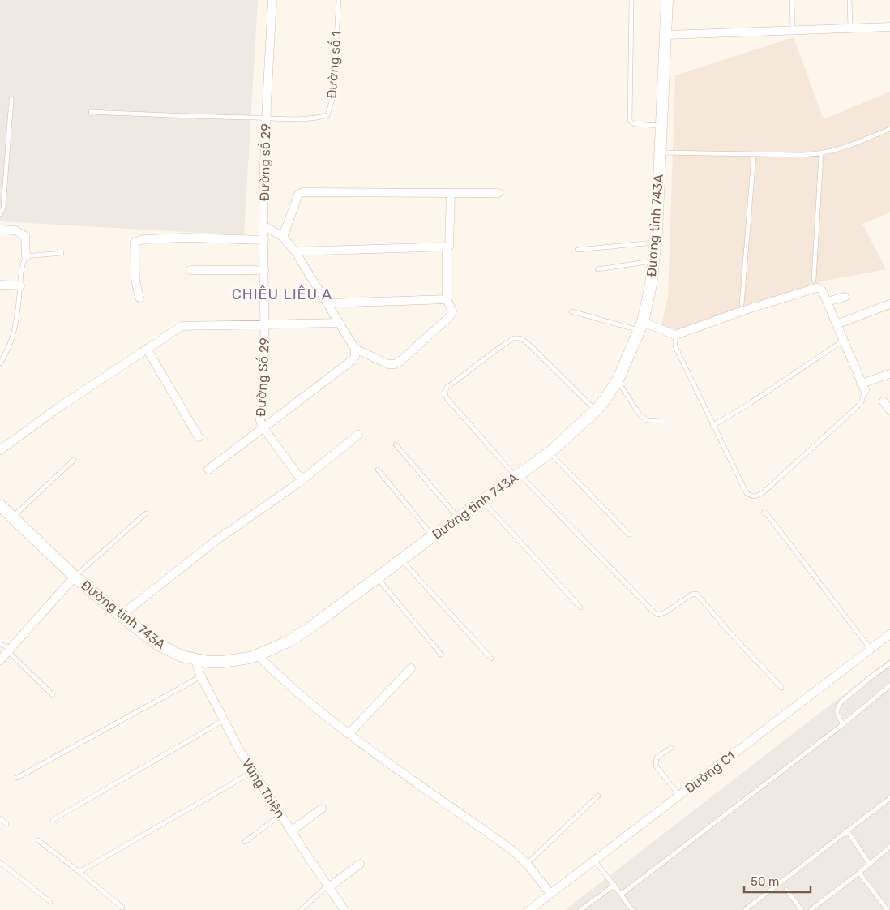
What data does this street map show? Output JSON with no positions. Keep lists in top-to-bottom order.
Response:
{
  "streets": {
    "main road": ["Đường tỉnh 743A"],
    "street": [
      "Đường số 29",
      "Đường Số 29",
      "Đường C1",
      "Vũng Thiện"
    ],
    "lane": ["Đường số 1"]
  },
  "crossings": [
    ["Đường số 1", "Đường số 29"],
    ["Đường số 29", "Đường Số 29"],
    ["Đường tỉnh 743A", "Vũng Thiện"]
  ],
  "districts": ["CHIÊU LIÊU A"],
  "scale_bar": "50 m"
}
